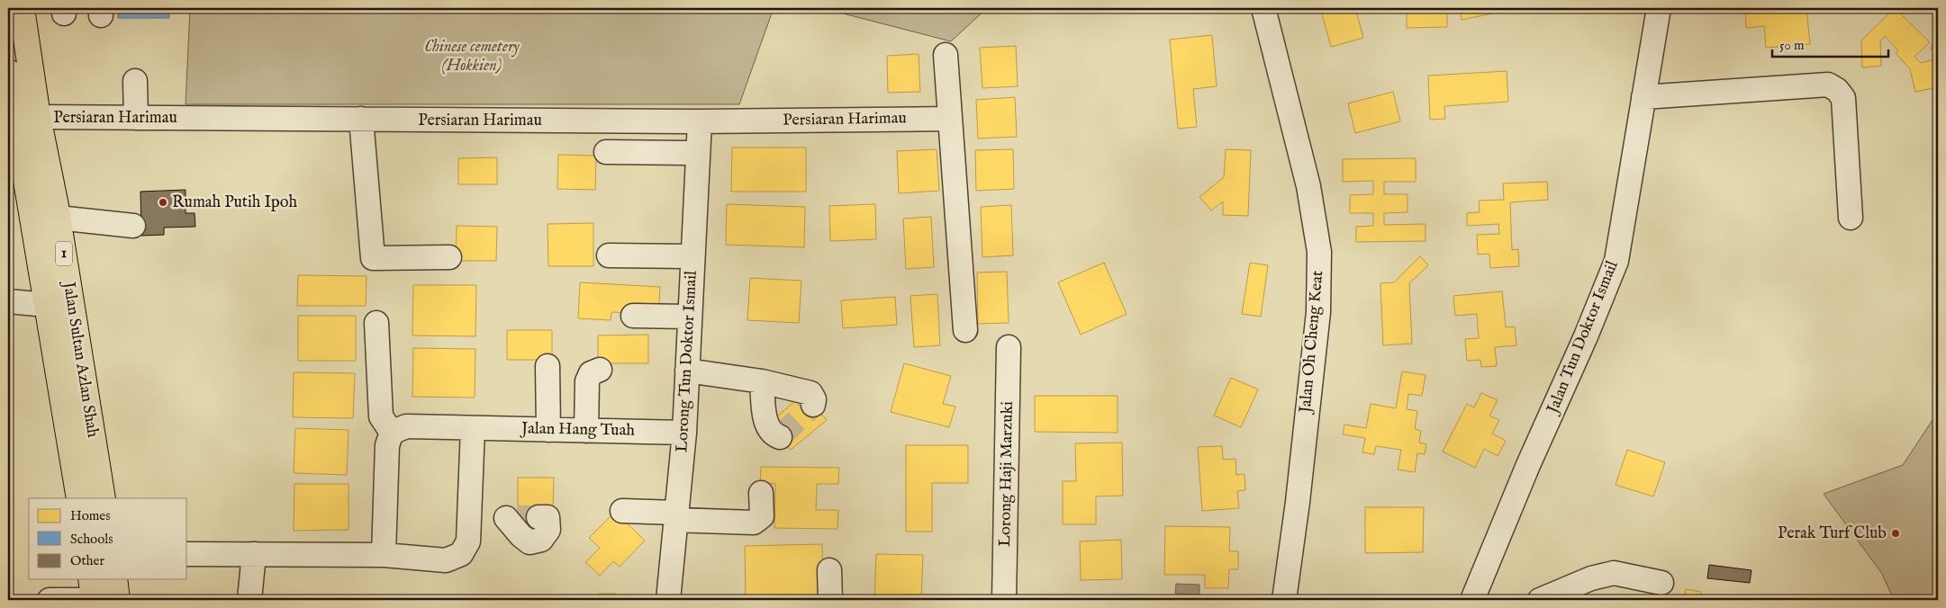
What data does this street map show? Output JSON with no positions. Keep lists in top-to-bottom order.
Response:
{
  "streets": {
    "main road": ["1", "Jalan Sultan Azlan Shah"],
    "street": [
      "Persiaran Harimau",
      "Jalan Tun Doktor Ismail",
      "Jalan Oh Cheng Keat",
      "Lorong Tun Doktor Ismail",
      "Jalan Hang Tuah",
      "Lorong Haji Marzuki"
    ]
  },
  "crossings": [
    ["Persiaran Harimau", "Jalan Sultan Azlan Shah"],
    ["Persiaran Harimau", "Lorong Tun Doktor Ismail"],
    ["Lorong Tun Doktor Ismail", "Jalan Hang Tuah"]
  ],
  "parks": ["Chinese cemetery (Hokkien)"],
  "places": ["Rumah Putih Ipoh", "Perak Turf Club"],
  "legend": ["Homes", "Schools", "Other"],
  "scale_bar": "50 m"
}
